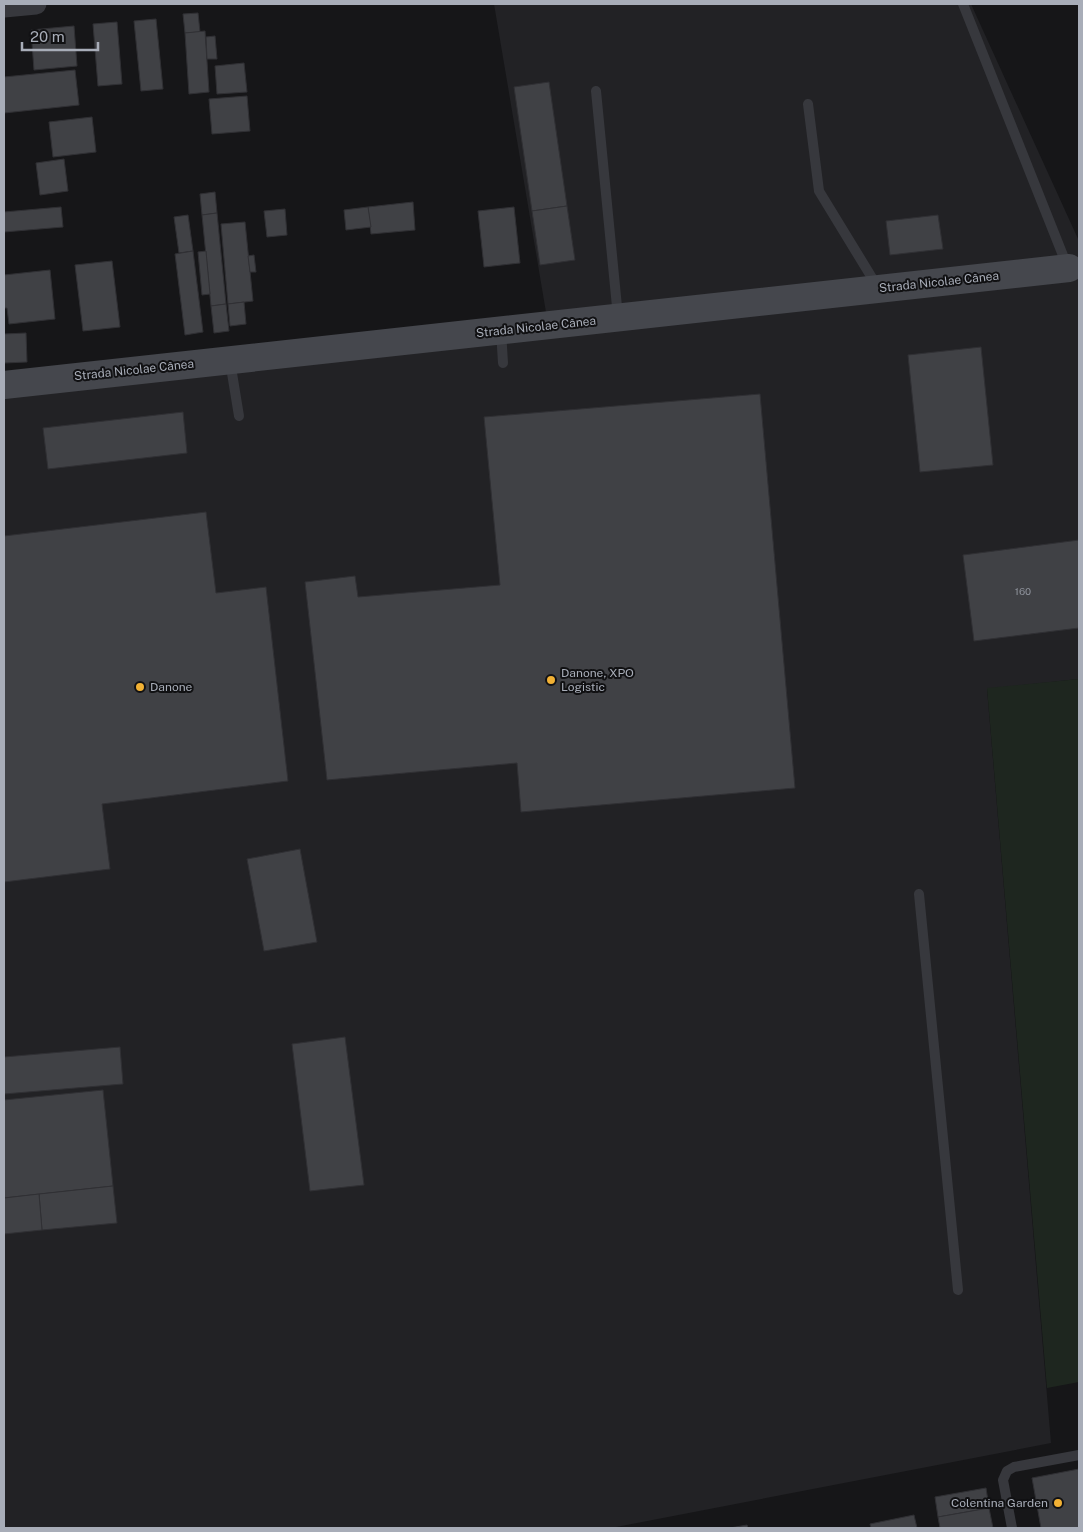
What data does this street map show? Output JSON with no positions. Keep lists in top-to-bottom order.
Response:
{
  "streets": {
    "street": ["Strada Nicolae Cânea"]
  },
  "places": ["Danone, XPO Logistic", "Danone", "Colentina Garden"],
  "house_numbers": ["160"],
  "scale_bar": "20 m"
}
